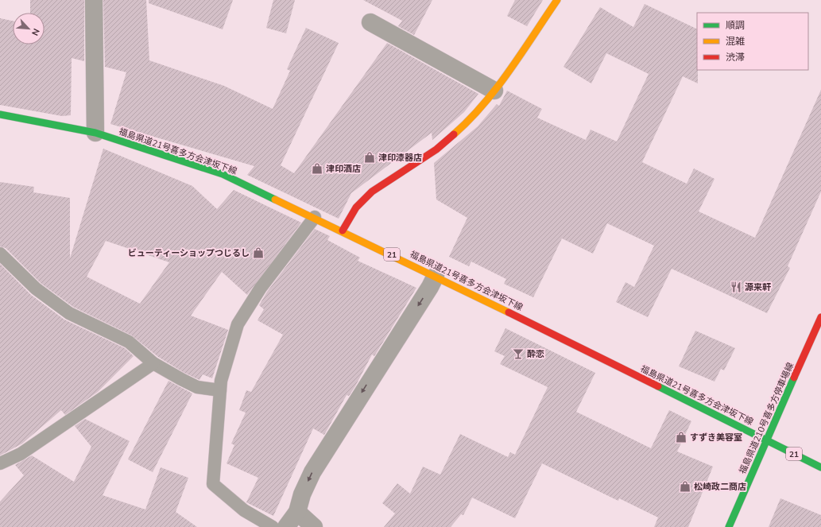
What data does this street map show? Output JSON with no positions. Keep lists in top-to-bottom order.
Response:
{
  "streets": {
    "main road": ["福島県道21号喜多方会津坂下線", "21", "福島県道210号喜多方停車場線"]
  },
  "crossings": [
    ["福島県道21号喜多方会津坂下線", "福島県道210号喜多方停車場線"]
  ],
  "places": {
    "shop": [
      "津印漆器店",
      "津印酒店",
      "ビューティーショップつじるし",
      "すずき美容室",
      "松崎政二商店"
    ],
    "restaurant": ["源来軒"],
    "bar": ["酔恋"]
  },
  "legend": ["順調", "混雑", "渋滞"],
  "north": "bottom right"
}
